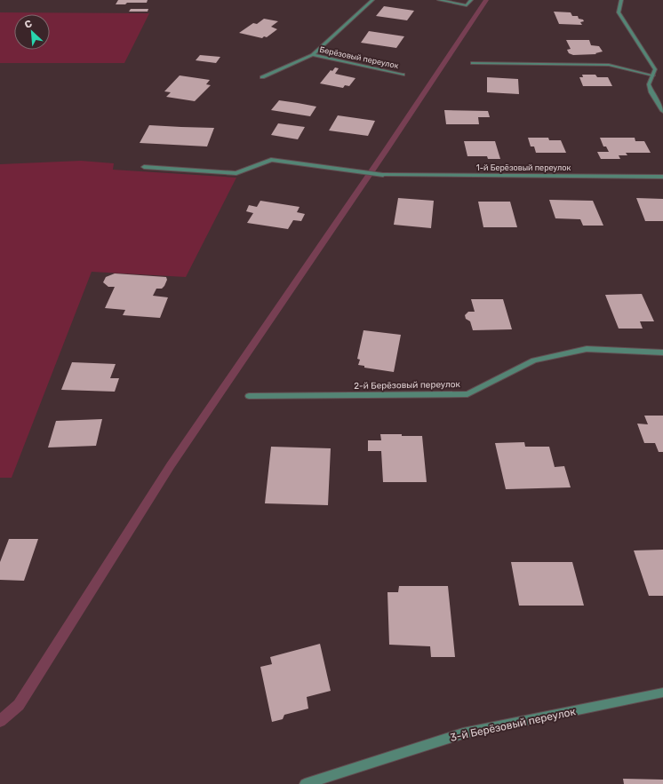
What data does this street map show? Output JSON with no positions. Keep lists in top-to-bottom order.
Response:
{
  "streets": {
    "street": [
      "Берёзовый переулок",
      "1-й Берёзовый переулок",
      "2-й Берёзовый переулок",
      "3-й Берёзовый переулок"
    ]
  },
  "north": "top left"
}
